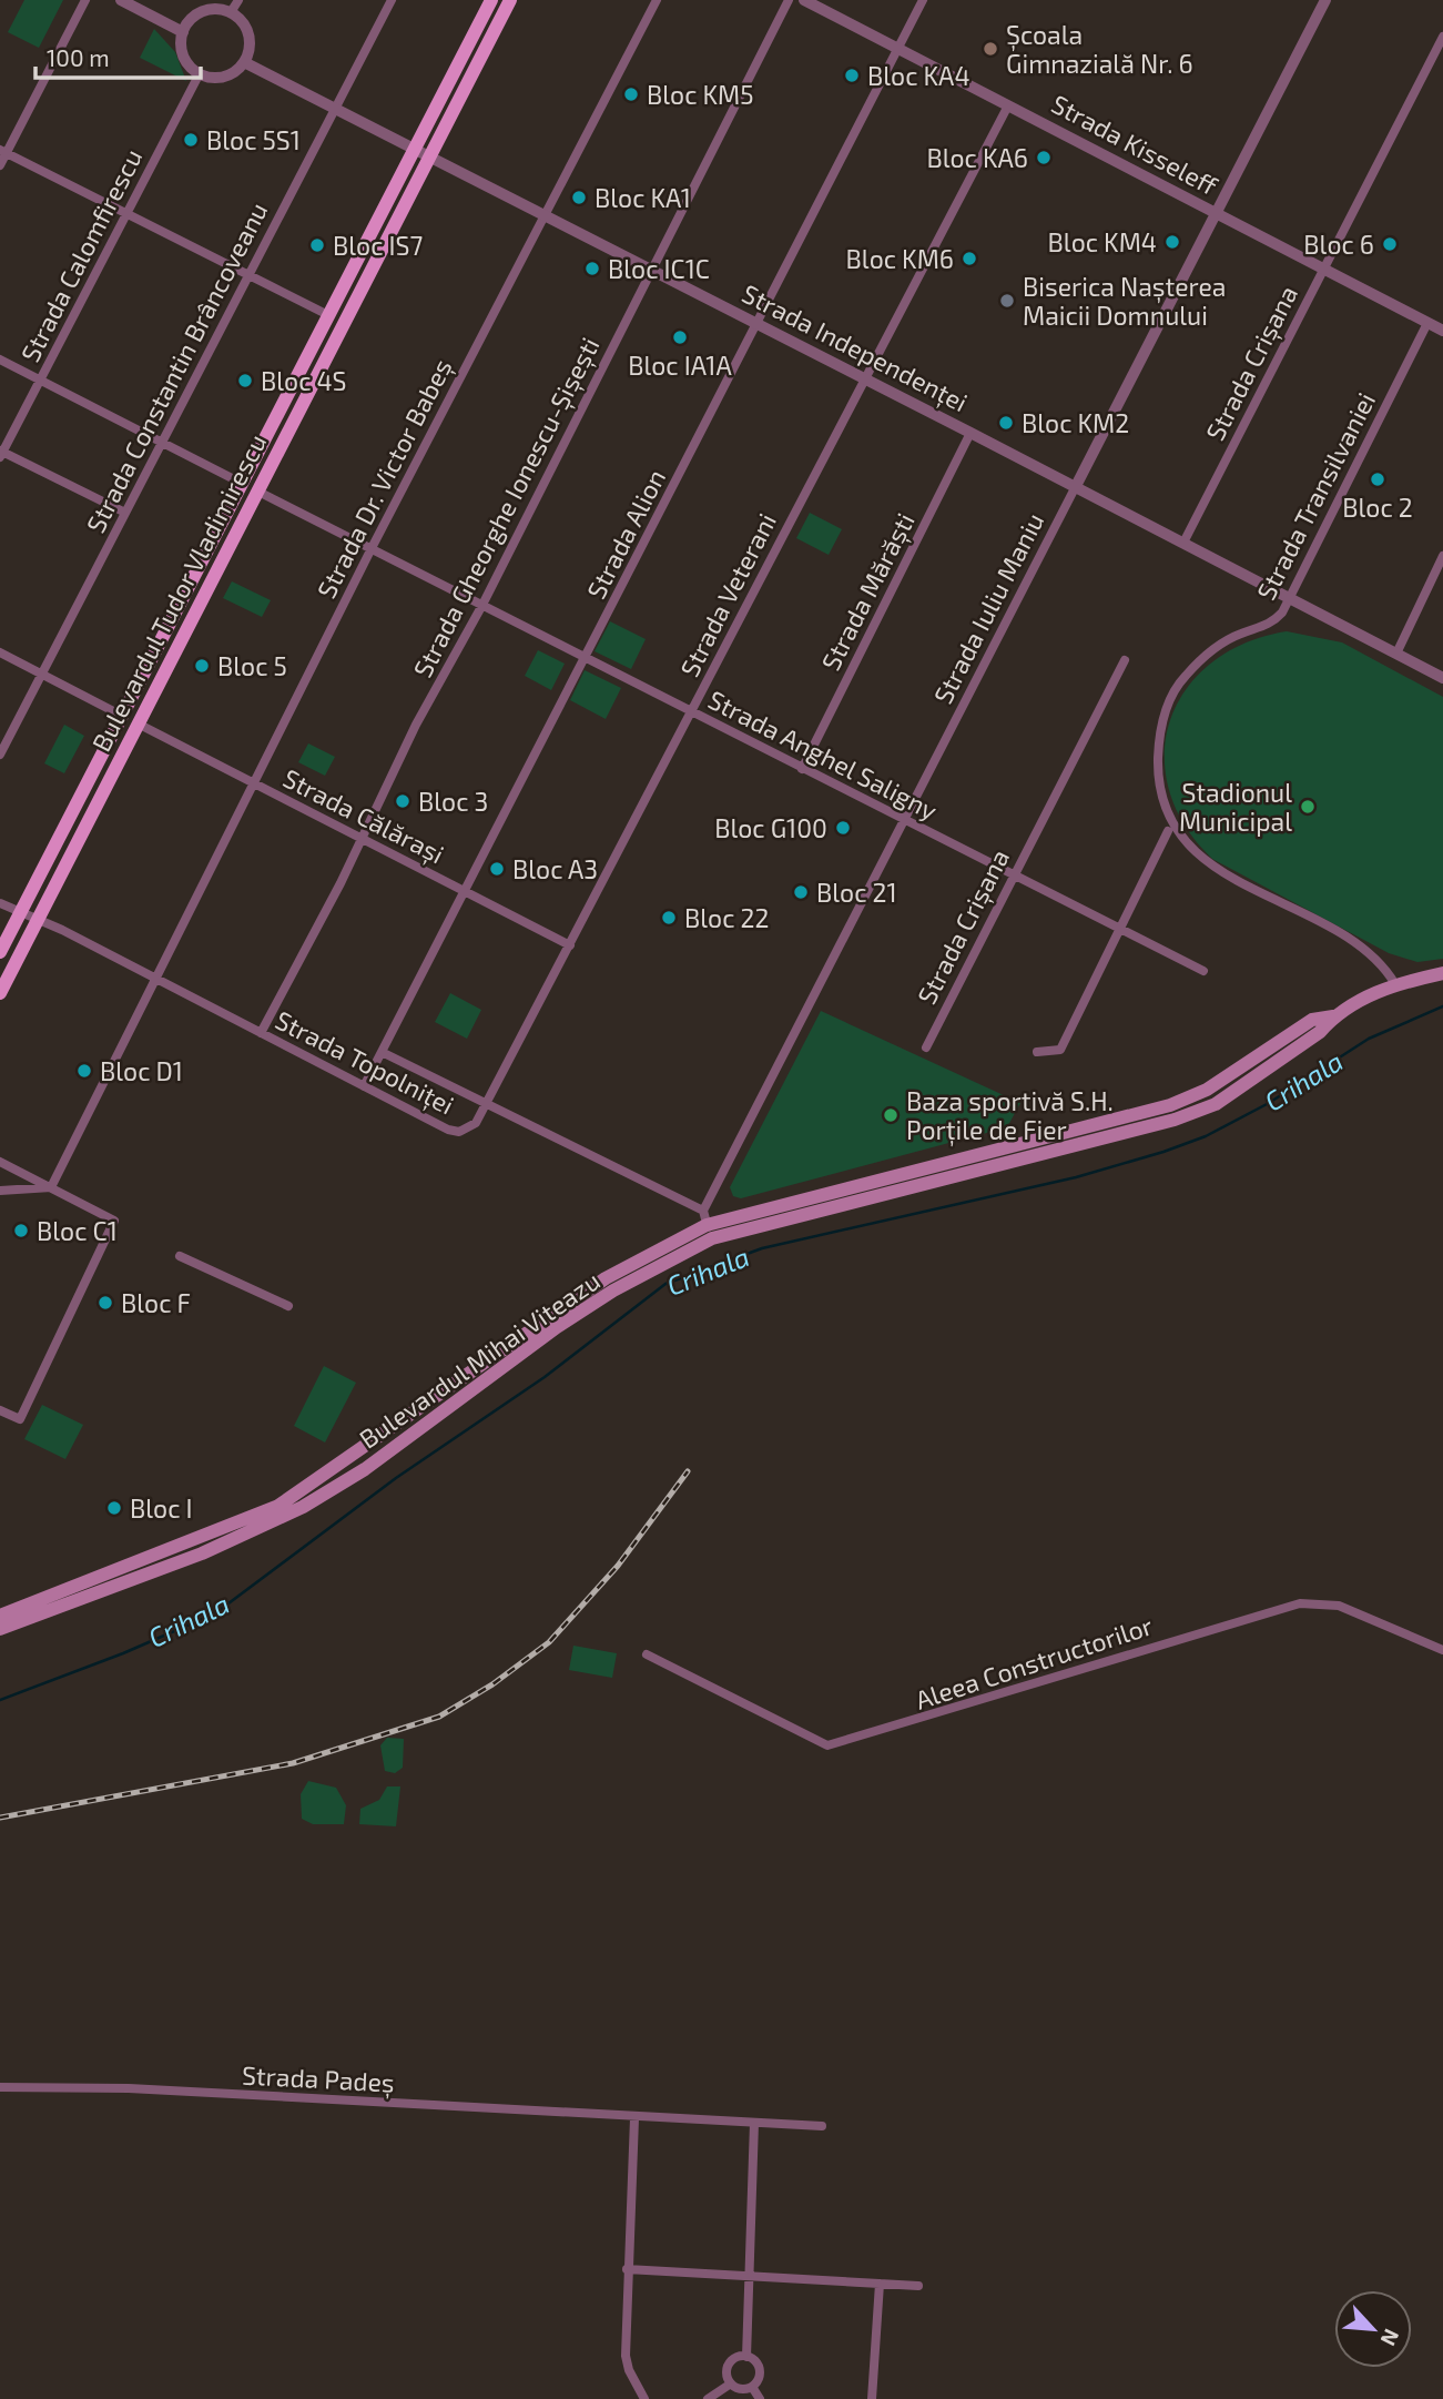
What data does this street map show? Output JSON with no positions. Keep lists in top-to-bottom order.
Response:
{
  "streets": {
    "main road": ["Bulevardul Tudor Vladimirescu", "Bulevardul Mihai Viteazu"],
    "street": [
      "Strada Kisseleff",
      "Strada Calomfirescu",
      "Strada Independenței",
      "Strada Crișana",
      "Strada Constantin Brâncoveanu",
      "Strada Dr. Victor Babeș",
      "Strada Transilvaniei",
      "Strada Gheorghe Ionescu-Șișești",
      "Strada Alion",
      "Strada Mărăști",
      "Strada Veterani",
      "Strada Iuliu Maniu",
      "Strada Anghel Saligny",
      "Strada Călărași",
      "Strada Topolniței",
      "Aleea Constructorilor",
      "Strada Padeș"
    ]
  },
  "crossings": [
    ["Strada Kisseleff", "Strada Crișana"],
    ["Strada Kisseleff", "Strada Transilvaniei"],
    ["Strada Kisseleff", "Strada Alion"],
    ["Strada Kisseleff", "Strada Veterani"],
    ["Strada Kisseleff", "Strada Iuliu Maniu"],
    ["Strada Calomfirescu", "Strada Independenței"],
    ["Strada Independenței", "Strada Crișana"],
    ["Strada Independenței", "Strada Constantin Brâncoveanu"],
    ["Strada Independenței", "Strada Dr. Victor Babeș"],
    ["Strada Independenței", "Strada Transilvaniei"],
    ["Strada Independenței", "Strada Gheorghe Ionescu-Șișești"],
    ["Strada Independenței", "Strada Alion"],
    ["Strada Independenței", "Strada Mărăști"],
    ["Strada Independenței", "Bulevardul Tudor Vladimirescu"],
    ["Strada Independenței", "Strada Veterani"],
    ["Strada Independenței", "Strada Iuliu Maniu"],
    ["Strada Crișana", "Strada Anghel Saligny"],
    ["Strada Dr. Victor Babeș", "Strada Anghel Saligny"],
    ["Strada Dr. Victor Babeș", "Strada Călărași"],
    ["Strada Dr. Victor Babeș", "Strada Topolniței"],
    ["Strada Transilvaniei", "Bulevardul Mihai Viteazu"],
    ["Strada Gheorghe Ionescu-Șișești", "Strada Anghel Saligny"],
    ["Strada Gheorghe Ionescu-Șișești", "Strada Călărași"],
    ["Strada Gheorghe Ionescu-Șișești", "Strada Topolniței"],
    ["Strada Alion", "Strada Anghel Saligny"],
    ["Strada Alion", "Strada Călărași"],
    ["Strada Alion", "Strada Topolniței"],
    ["Strada Mărăști", "Strada Anghel Saligny"],
    ["Bulevardul Tudor Vladimirescu", "Strada Anghel Saligny"],
    ["Bulevardul Tudor Vladimirescu", "Strada Călărași"],
    ["Bulevardul Tudor Vladimirescu", "Strada Topolniței"],
    ["Strada Veterani", "Strada Anghel Saligny"],
    ["Strada Veterani", "Strada Călărași"],
    ["Strada Veterani", "Strada Topolniței"],
    ["Strada Iuliu Maniu", "Strada Anghel Saligny"],
    ["Strada Iuliu Maniu", "Strada Topolniței"],
    ["Strada Iuliu Maniu", "Bulevardul Mihai Viteazu"],
    ["Strada Topolniței", "Bulevardul Mihai Viteazu"]
  ],
  "water": ["Crihala"],
  "places": [
    "Școala Gimnazială Nr. 6",
    "Bloc KA4",
    "Bloc KM5",
    "Bloc 5S1",
    "Bloc KA6",
    "Bloc KA1",
    "Bloc KM4",
    "Bloc 6",
    "Bloc IS7",
    "Bloc KM6",
    "Bloc IC1C",
    "Biserica Nașterea Maicii Domnului",
    "Bloc IA1A",
    "Bloc 4S",
    "Bloc KM2",
    "Bloc 2",
    "Bloc 5",
    "Bloc 3",
    "Stadionul Municipal",
    "Bloc G100",
    "Bloc A3",
    "Bloc 21",
    "Bloc 22",
    "Bloc D1",
    "Baza sportivă S.H. Porțile de Fier",
    "Bloc C1",
    "Bloc F",
    "Bloc I"
  ],
  "scale_bar": "100 m",
  "north": "bottom right"
}
